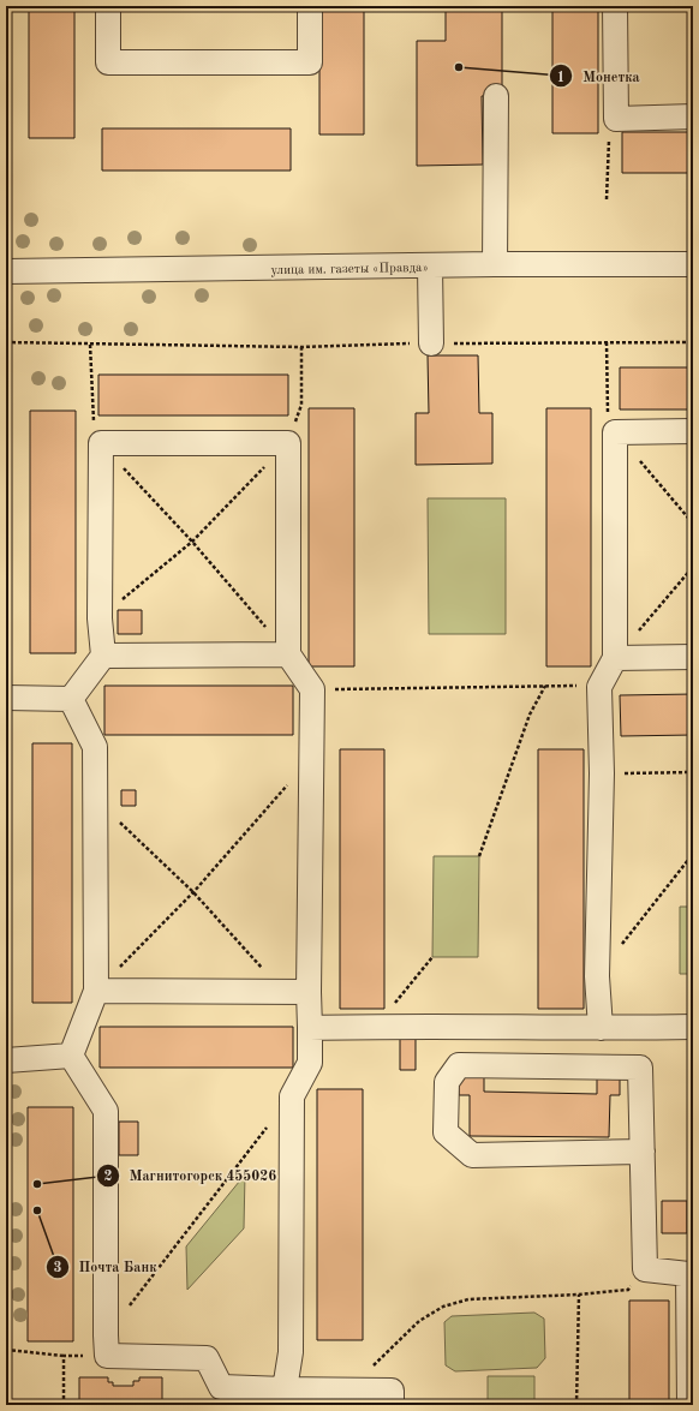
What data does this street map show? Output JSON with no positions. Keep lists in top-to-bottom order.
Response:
{
  "streets": {
    "street": ["улица им. газеты «Правда»"]
  },
  "places": ["Монетка", "Магнитогорск 455026", "Почта Банк"]
}
